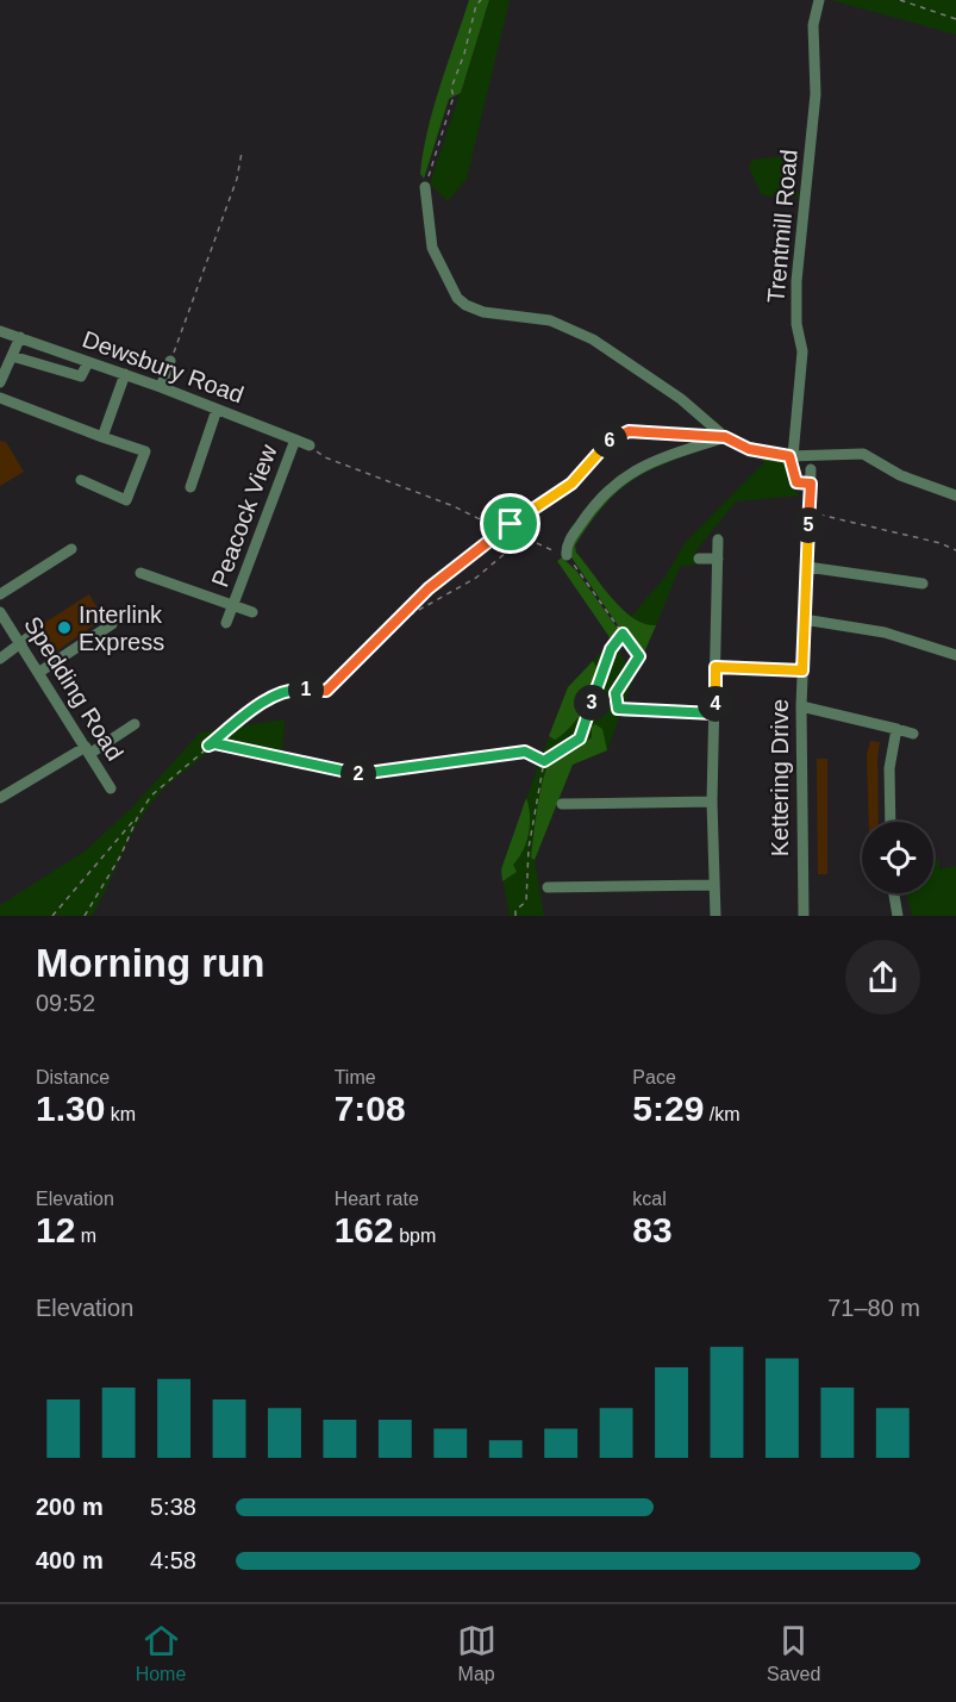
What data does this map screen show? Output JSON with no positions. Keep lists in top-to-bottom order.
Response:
{
  "streets": {
    "street": [
      "Trentmill Road",
      "Dewsbury Road",
      "Peacock View",
      "Spedding Road",
      "Kettering Drive"
    ]
  },
  "crossings": [
    ["Dewsbury Road", "Peacock View"]
  ],
  "places": ["Interlink Express"],
  "page": {
    "pins": [
      "6",
      "5",
      "1",
      "3",
      "4",
      "2"
    ],
    "heading": ["Morning run", "09:52"],
    "stats": [
      ["Distance", "1.30 km"],
      ["Time", "7:08"],
      ["Pace", "5:29 /km"],
      ["Elevation", "12 m"],
      ["Heart rate", "162 bpm"],
      ["kcal", "83"]
    ],
    "chart": ["Elevation", "71–80 m"],
    "list": [
      {
        "name": "200 m",
        "note": "5:38"
      },
      {
        "name": "400 m",
        "note": "4:58"
      }
    ],
    "tabs": ["Home", "Map", "Saved"]
  }
}
